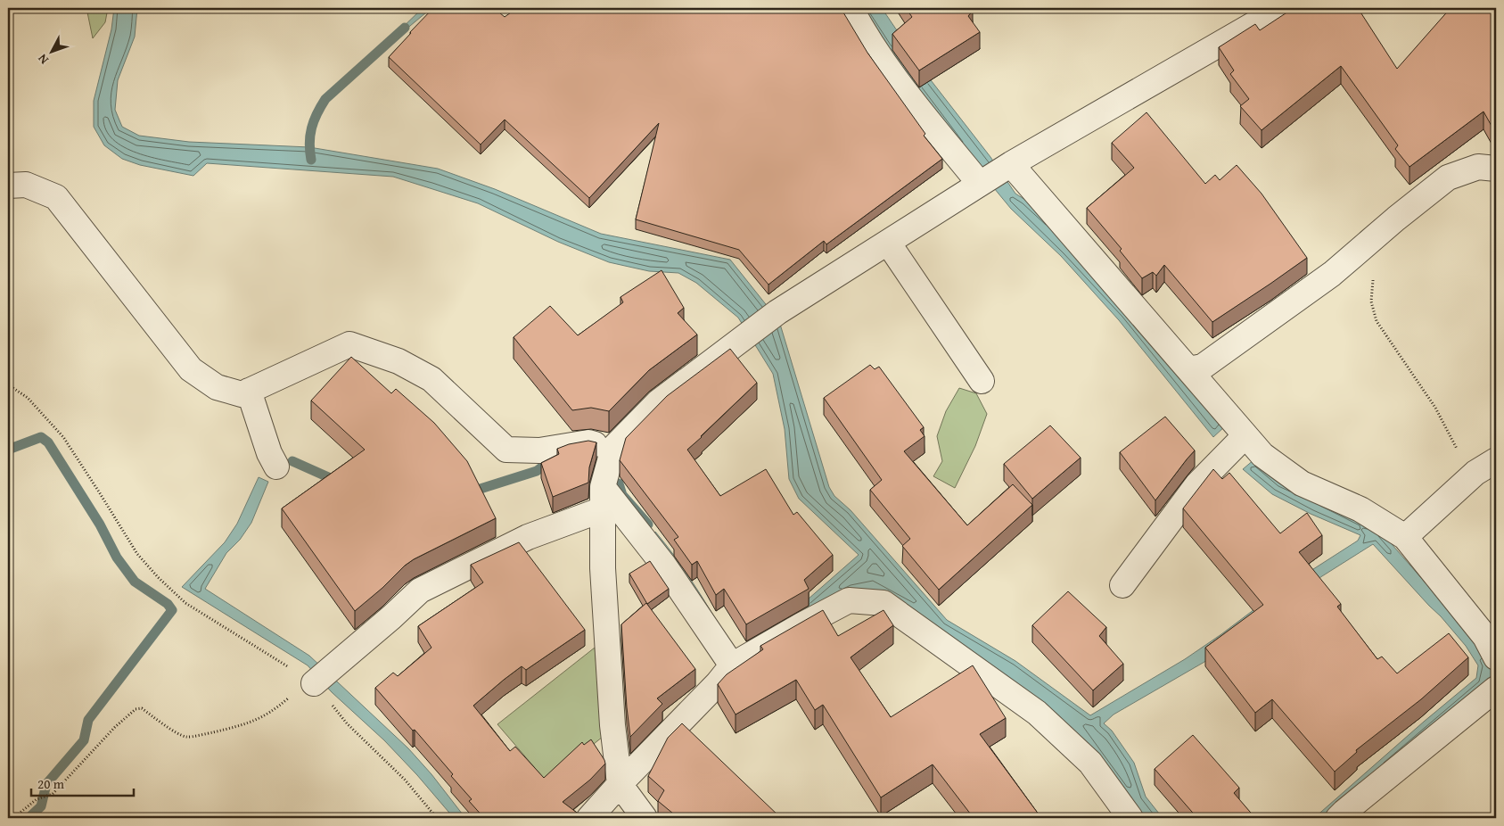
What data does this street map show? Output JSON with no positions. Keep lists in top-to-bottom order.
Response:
{
  "scale_bar": "20 m",
  "north": "bottom left"
}
